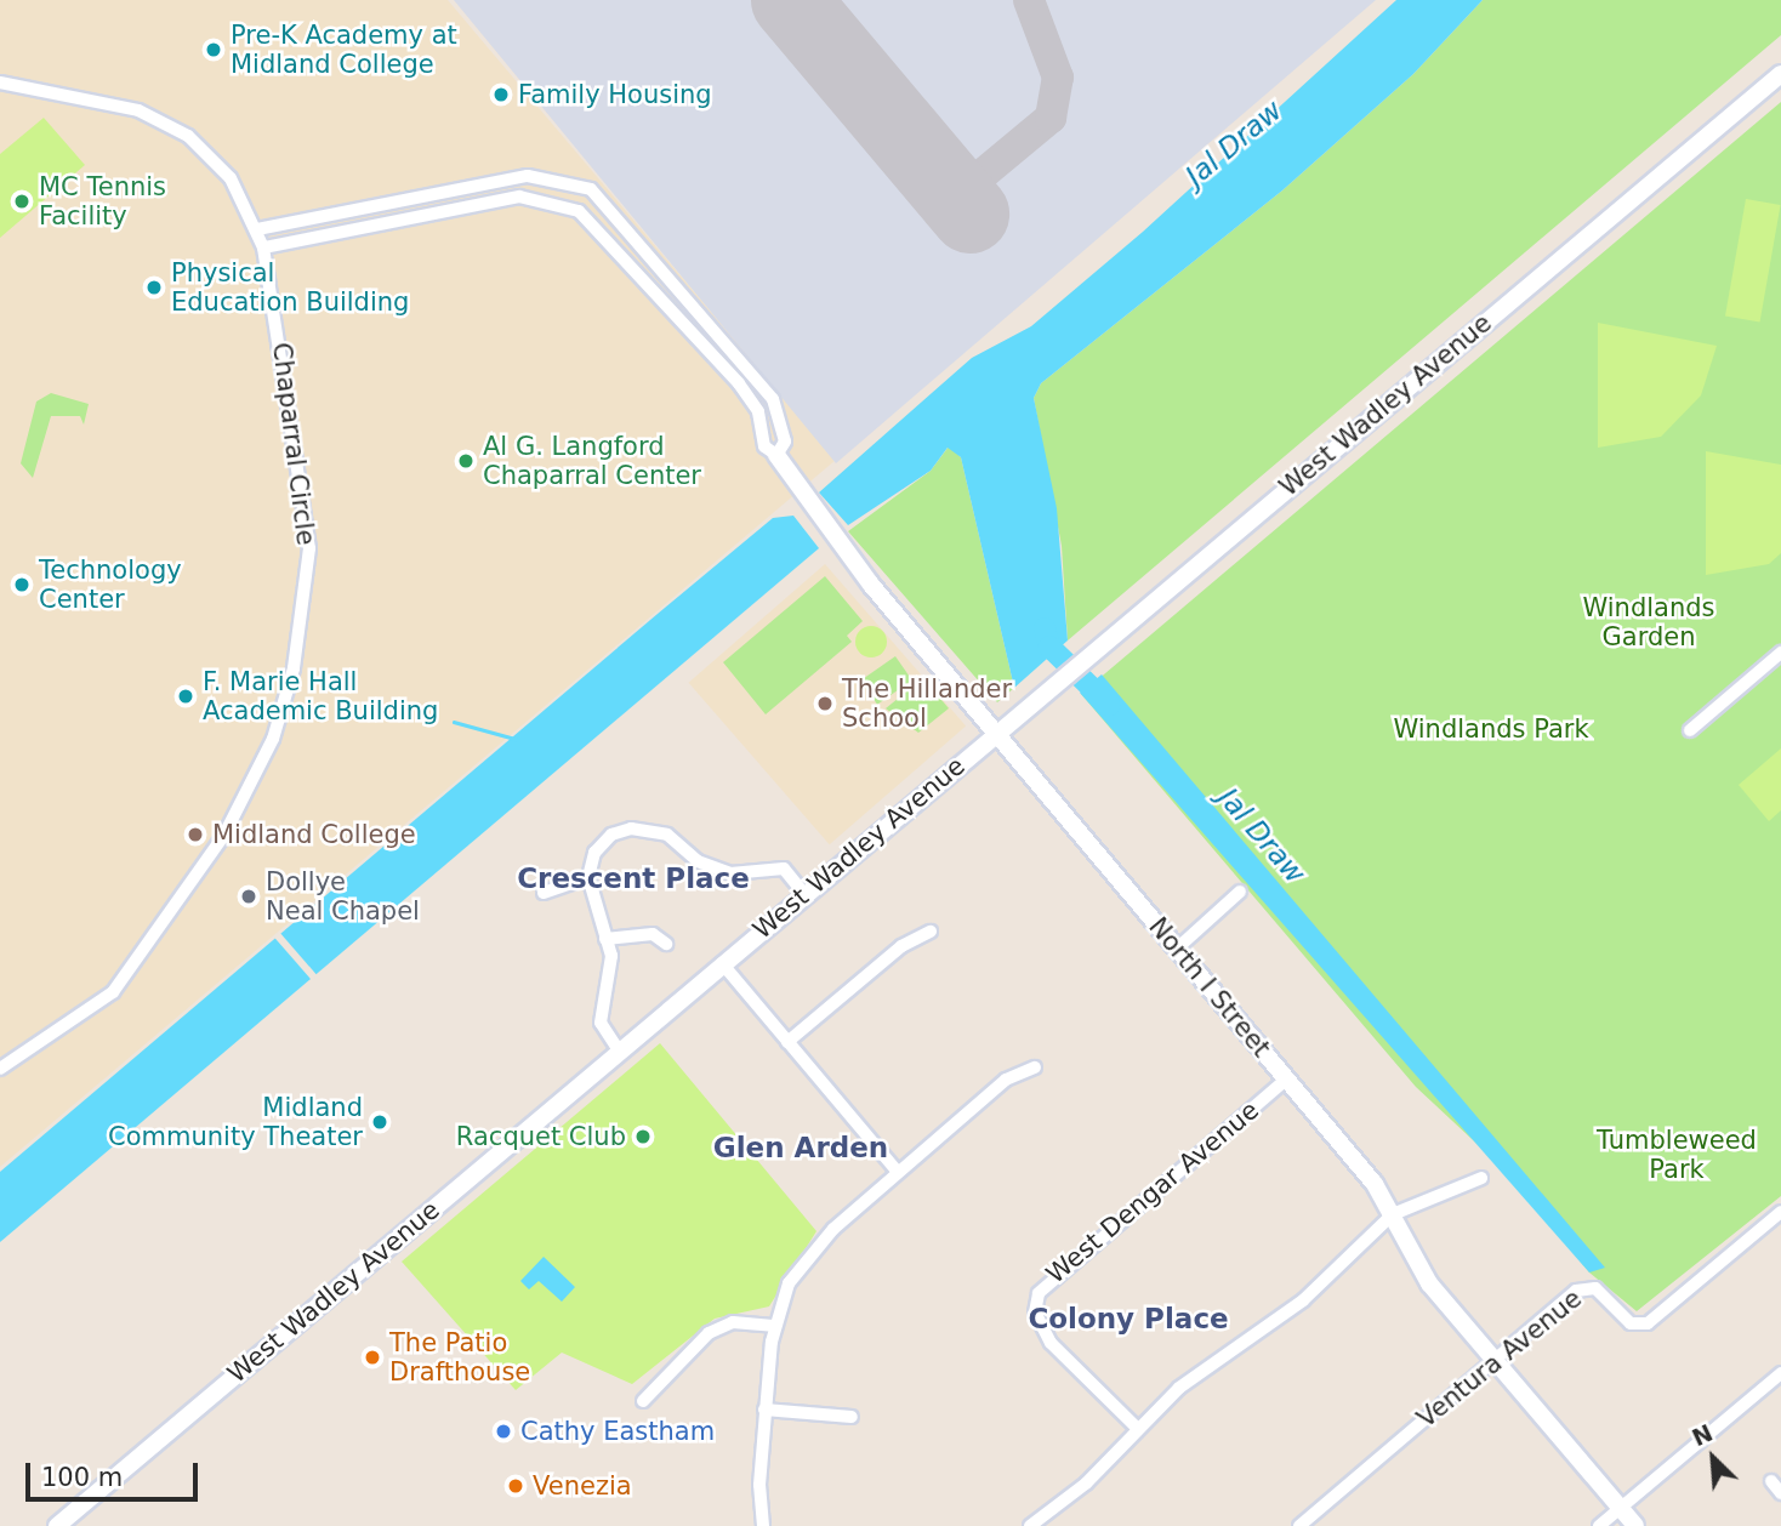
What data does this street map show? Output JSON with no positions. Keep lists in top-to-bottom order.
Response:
{
  "streets": {
    "main road": ["West Wadley Avenue", "North I Street"],
    "street": ["Chaparral Circle", "West Dengar Avenue", "Ventura Avenue"]
  },
  "crossings": [
    ["West Wadley Avenue", "North I Street"],
    ["North I Street", "West Dengar Avenue"],
    ["North I Street", "Ventura Avenue"]
  ],
  "districts": ["Crescent Place", "Glen Arden", "Colony Place"],
  "water": ["Jal Draw"],
  "parks": ["Windlands Garden", "Windlands Park", "Tumbleweed Park"],
  "places": [
    "Pre-K Academy at Midland College",
    "Family Housing",
    "MC Tennis Facility",
    "Physical Education Building",
    "Al G. Langford Chaparral Center",
    "Technology Center",
    "F. Marie Hall Academic Building",
    "The Hillander School",
    "Midland College",
    "Dollye Neal Chapel",
    "Midland Community Theater",
    "Racquet Club",
    "The Patio Drafthouse",
    "Cathy Eastham",
    "Venezia"
  ],
  "scale_bar": "100 m",
  "north": "top left"
}
